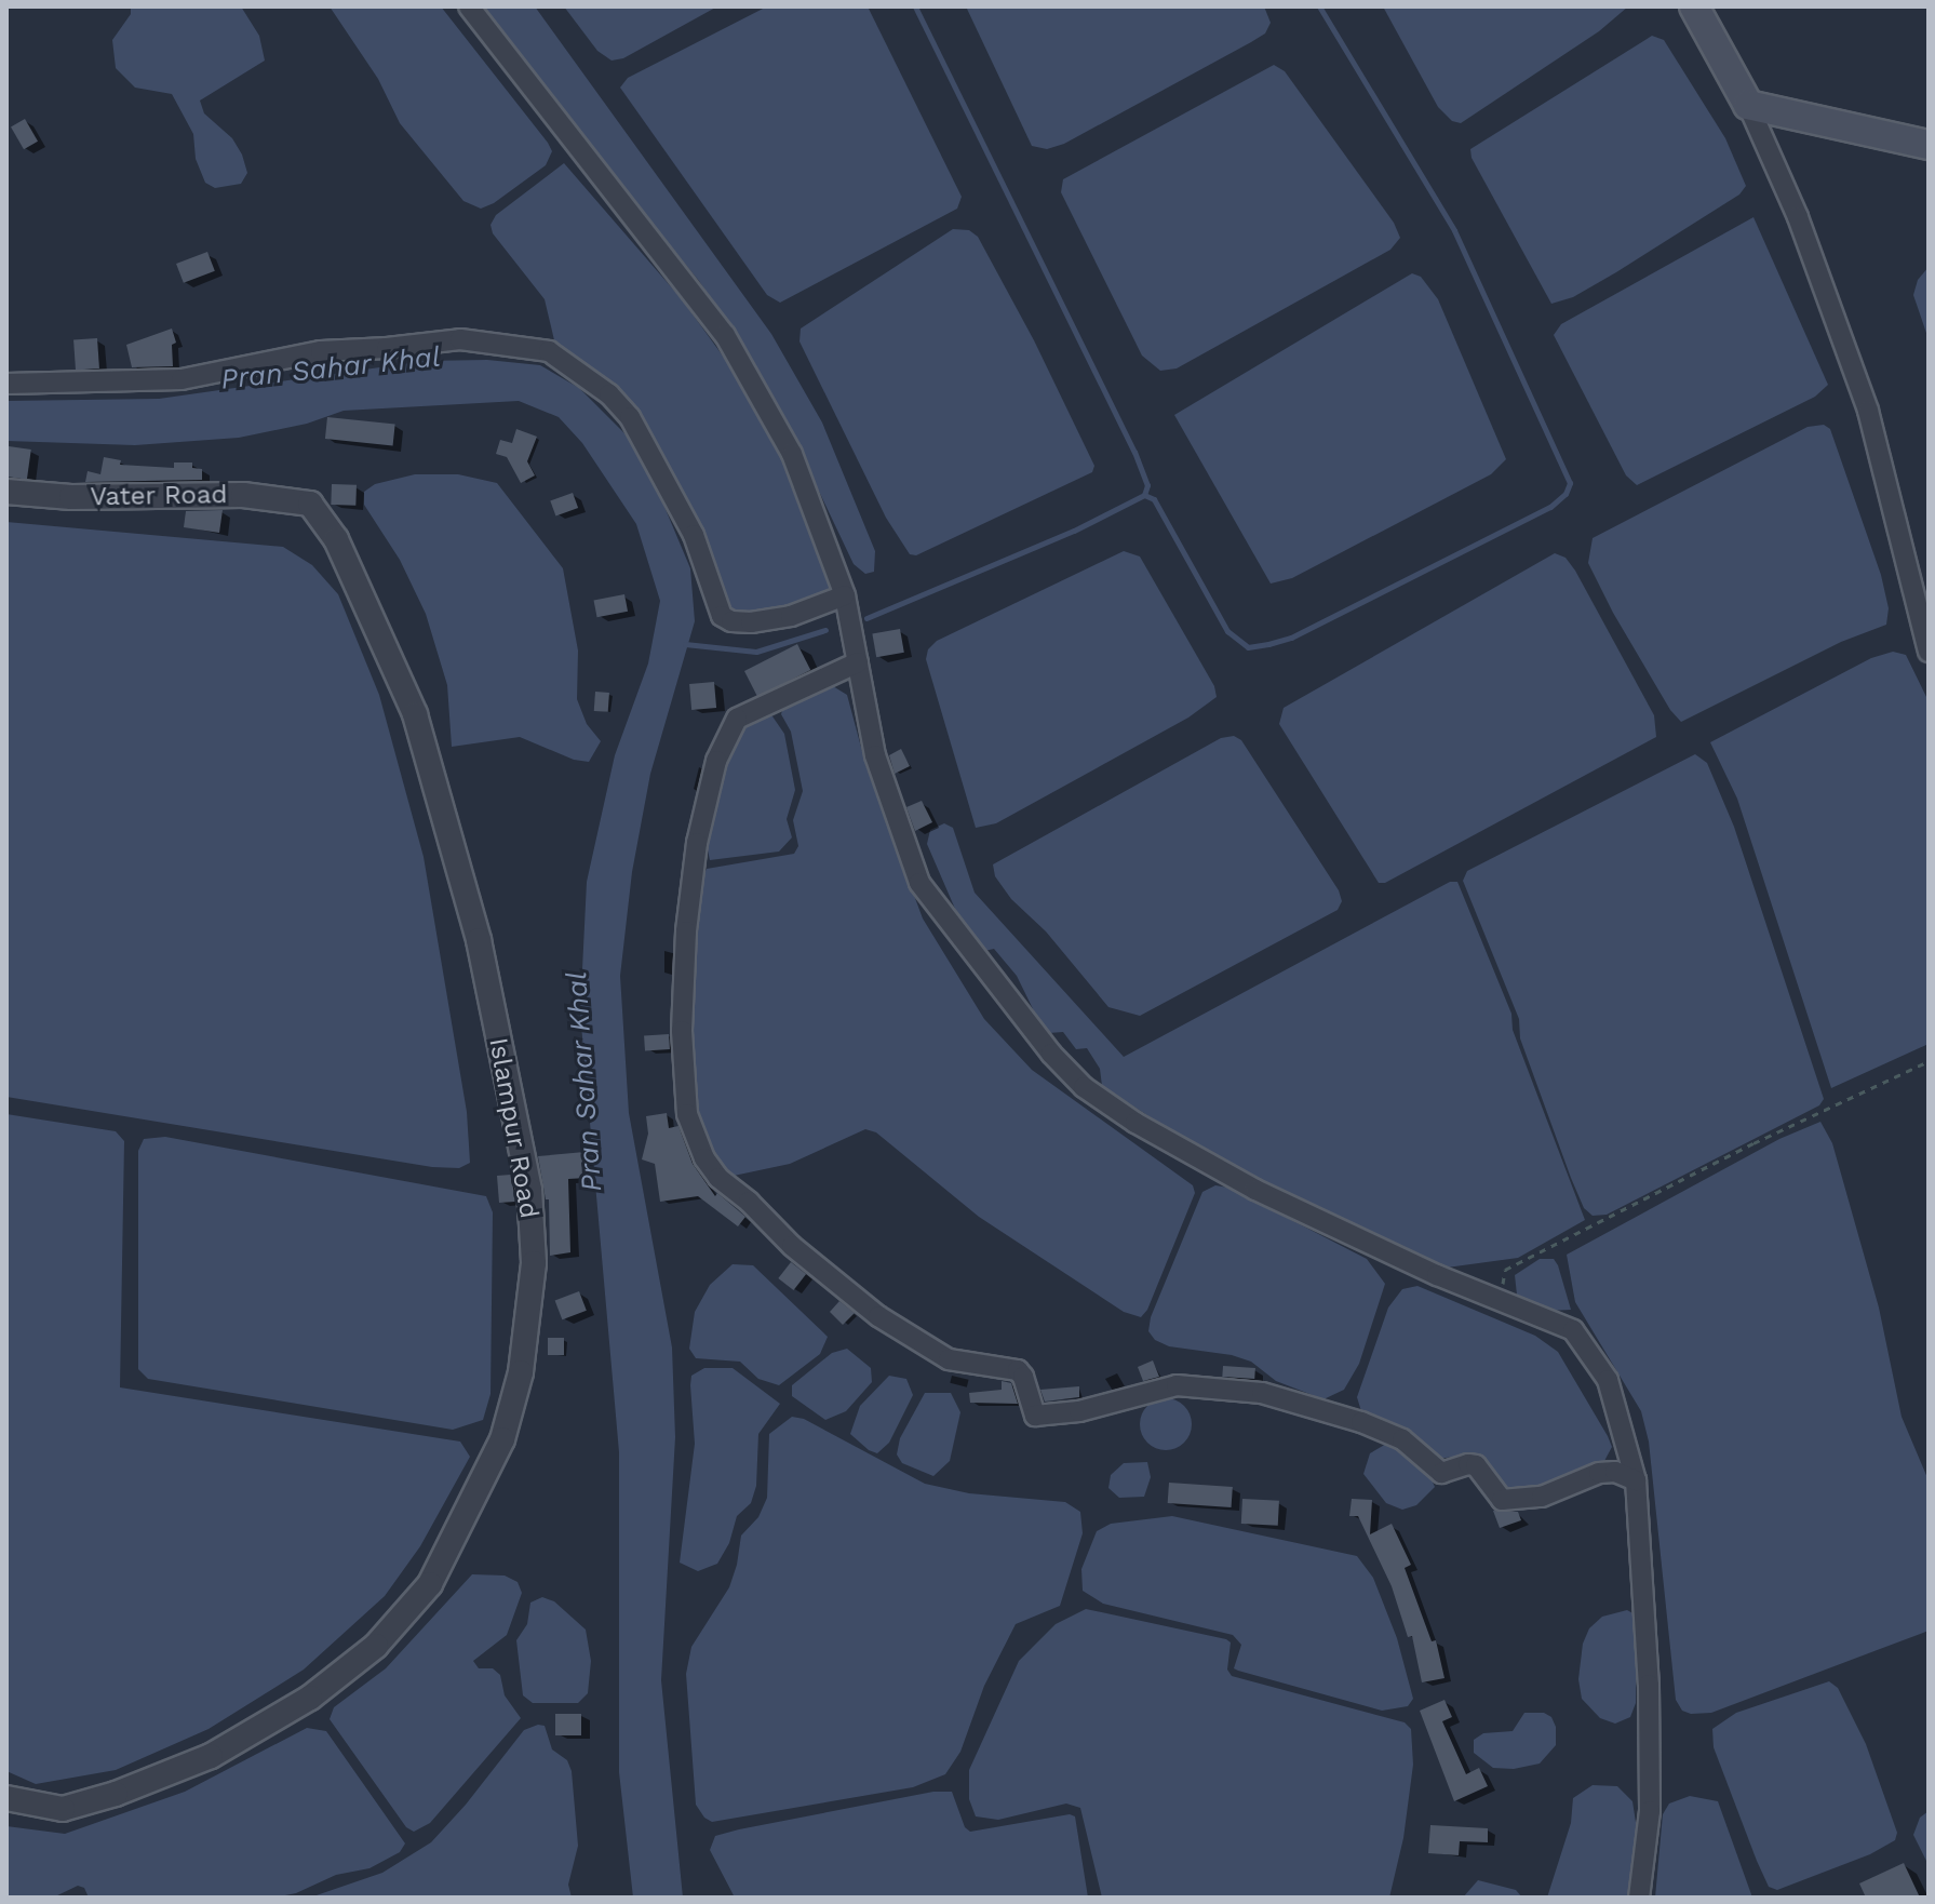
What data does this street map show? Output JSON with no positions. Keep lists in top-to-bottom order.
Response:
{
  "streets": {
    "street": ["Vater Road", "Islampur Road"]
  },
  "crossings": [
    ["Vater Road", "Islampur Road"]
  ],
  "water": ["Pran Sahar Khal"]
}
